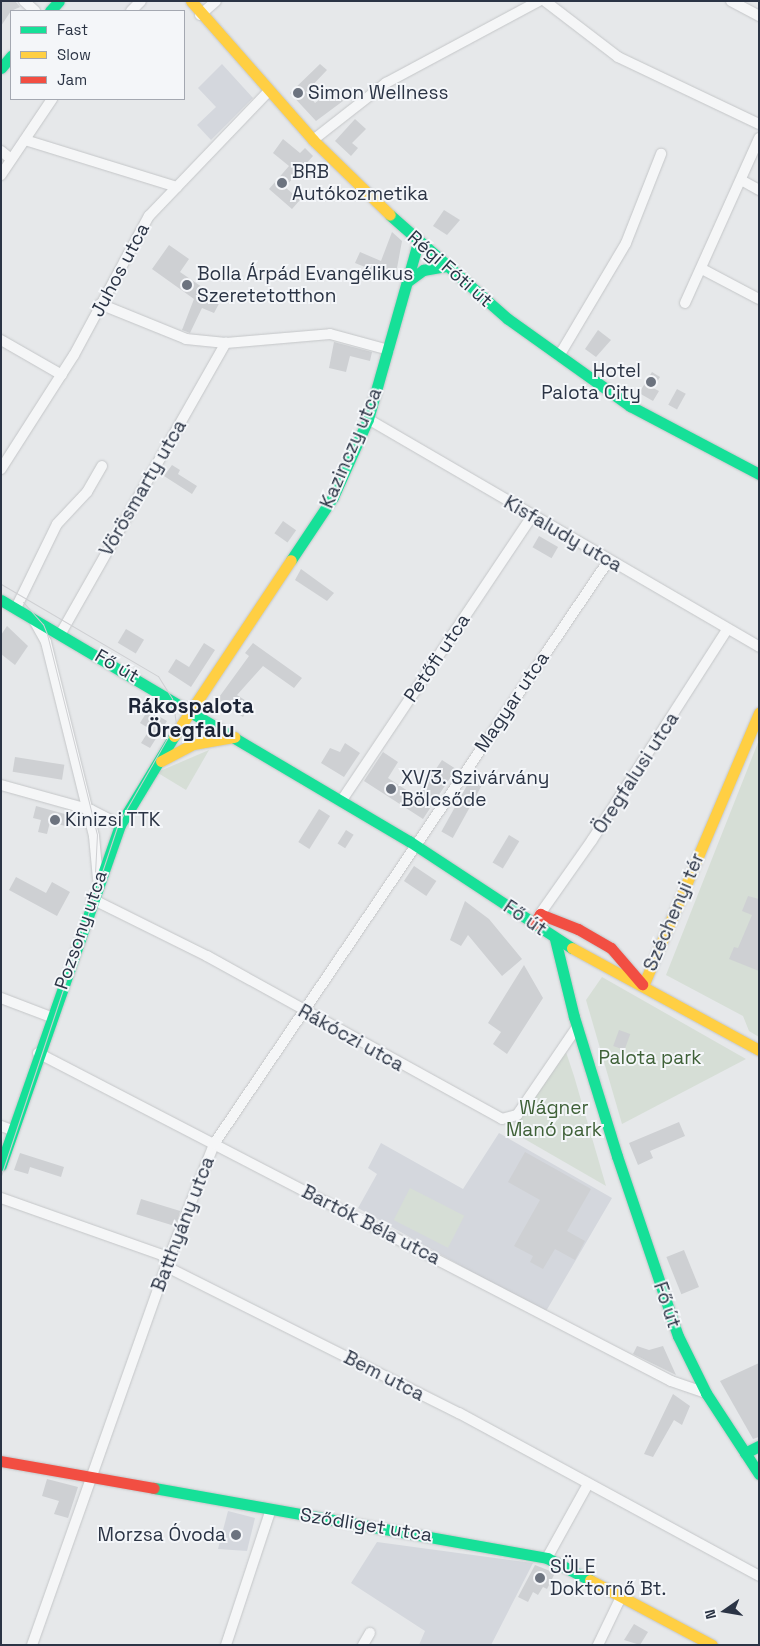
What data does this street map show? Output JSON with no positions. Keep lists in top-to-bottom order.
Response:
{
  "streets": {
    "street": [
      "Régi Fóti út",
      "Juhos utca",
      "Kazinczy utca",
      "Vörösmarty utca",
      "Kisfaludy utca",
      "Petőfi utca",
      "Fő út",
      "Magyar utca",
      "Öregfalusi utca",
      "Széchenyi tér",
      "Pozsony utca",
      "Rákóczi utca",
      "Batthyány utca",
      "Bartók Béla utca",
      "Bem utca",
      "Sződliget utca"
    ]
  },
  "crossings": [
    ["Régi Fóti út", "Juhos utca"],
    ["Régi Fóti út", "Kazinczy utca"],
    ["Kazinczy utca", "Kisfaludy utca"],
    ["Kazinczy utca", "Fő út"],
    ["Kazinczy utca", "Pozsony utca"],
    ["Vörösmarty utca", "Fő út"],
    ["Kisfaludy utca", "Petőfi utca"],
    ["Kisfaludy utca", "Magyar utca"],
    ["Kisfaludy utca", "Öregfalusi utca"],
    ["Petőfi utca", "Fő út"],
    ["Fő út", "Magyar utca"],
    ["Fő út", "Öregfalusi utca"],
    ["Fő út", "Széchenyi tér"],
    ["Fő út", "Pozsony utca"],
    ["Fő út", "Rákóczi utca"],
    ["Fő út", "Batthyány utca"],
    ["Fő út", "Bartók Béla utca"],
    ["Magyar utca", "Batthyány utca"],
    ["Öregfalusi utca", "Széchenyi tér"],
    ["Pozsony utca", "Rákóczi utca"],
    ["Pozsony utca", "Bartók Béla utca"],
    ["Rákóczi utca", "Batthyány utca"],
    ["Batthyány utca", "Bartók Béla utca"],
    ["Batthyány utca", "Bem utca"],
    ["Batthyány utca", "Sződliget utca"]
  ],
  "districts": ["Rákospalota Öregfalu"],
  "parks": ["Palota park", "Wágner Manó park"],
  "places": [
    "Simon Wellness",
    "BRB Autókozmetika",
    "Bolla Árpád Evangélikus Szeretetotthon",
    "Hotel Palota City",
    "XV/3. Szivárvány Bölcsőde",
    "Kinizsi TTK",
    "Morzsa Óvoda",
    "SÜLE Doktornő Bt."
  ],
  "legend": ["Fast", "Slow", "Jam"],
  "north": "left"
}
